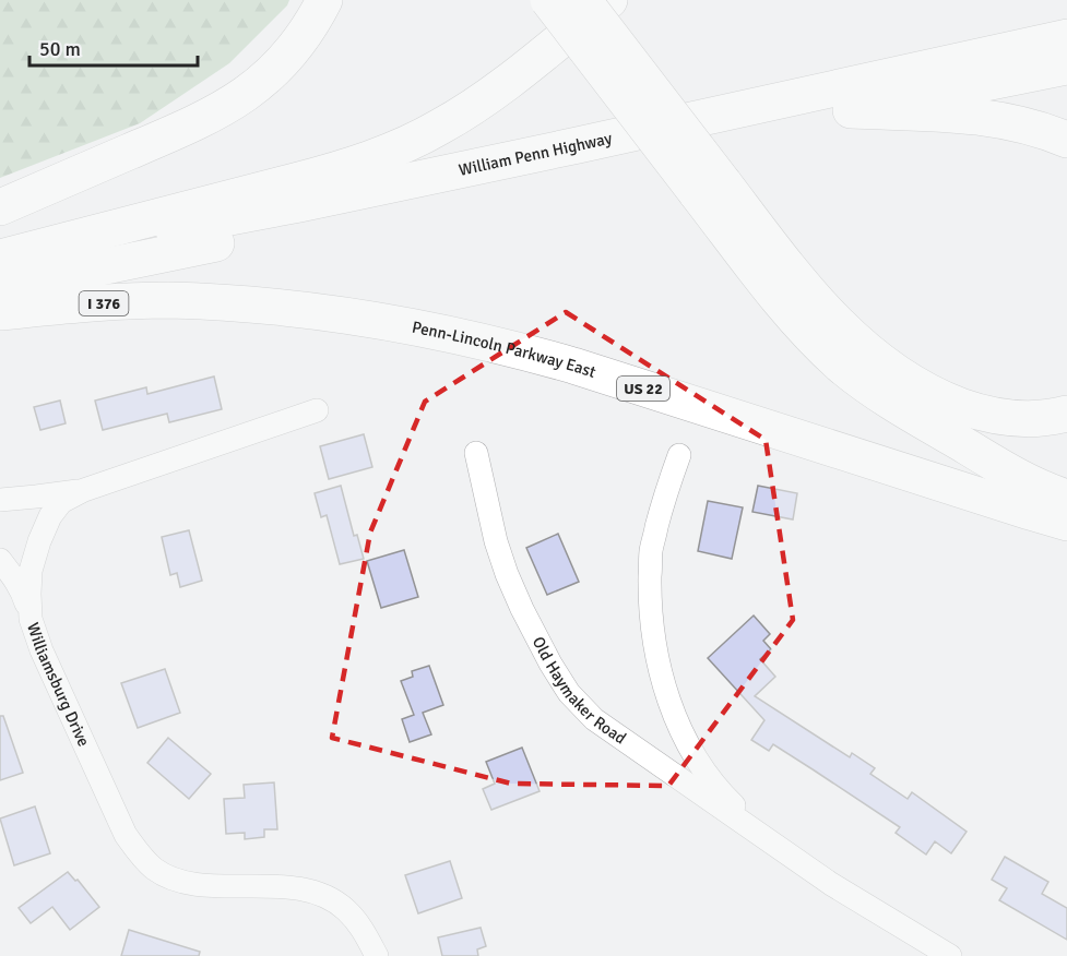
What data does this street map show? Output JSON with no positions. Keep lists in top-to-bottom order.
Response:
{
  "streets": {
    "highway": [
      "William Penn Highway",
      "I 376",
      "Penn-Lincoln Parkway East",
      "US 22"
    ],
    "street": ["Williamsburg Drive", "Old Haymaker Road"]
  },
  "scale_bar": "50 m"
}
